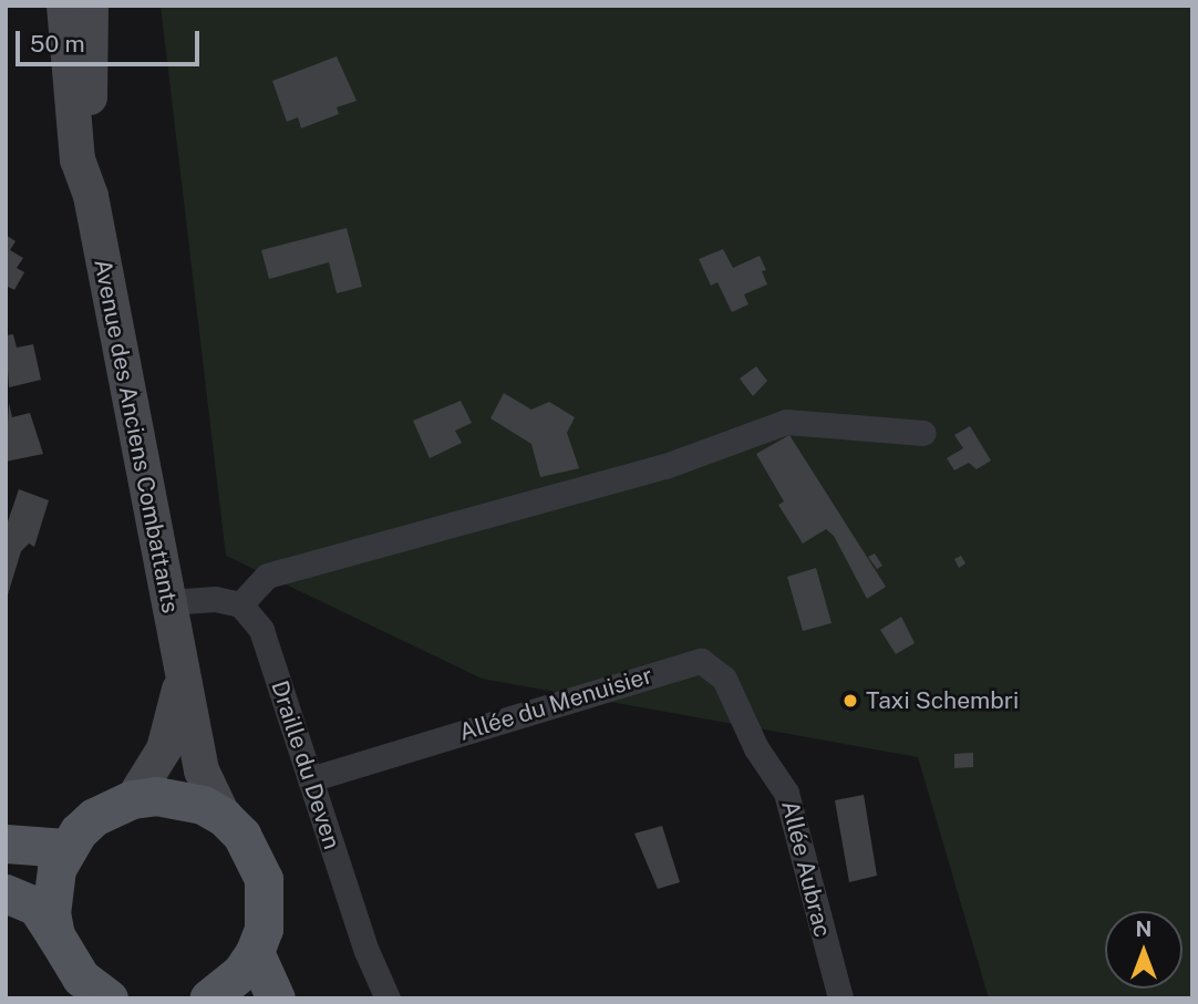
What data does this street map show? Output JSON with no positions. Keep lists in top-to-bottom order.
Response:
{
  "streets": {
    "main road": ["Avenue des Anciens Combattants"],
    "street": ["Allée du Menuisier", "Draille du Deven", "Allée Aubrac"]
  },
  "crossings": [
    ["Allée du Menuisier", "Draille du Deven"],
    ["Allée du Menuisier", "Allée Aubrac"]
  ],
  "places": ["Taxi Schembri"],
  "scale_bar": "50 m",
  "north": "top"
}
